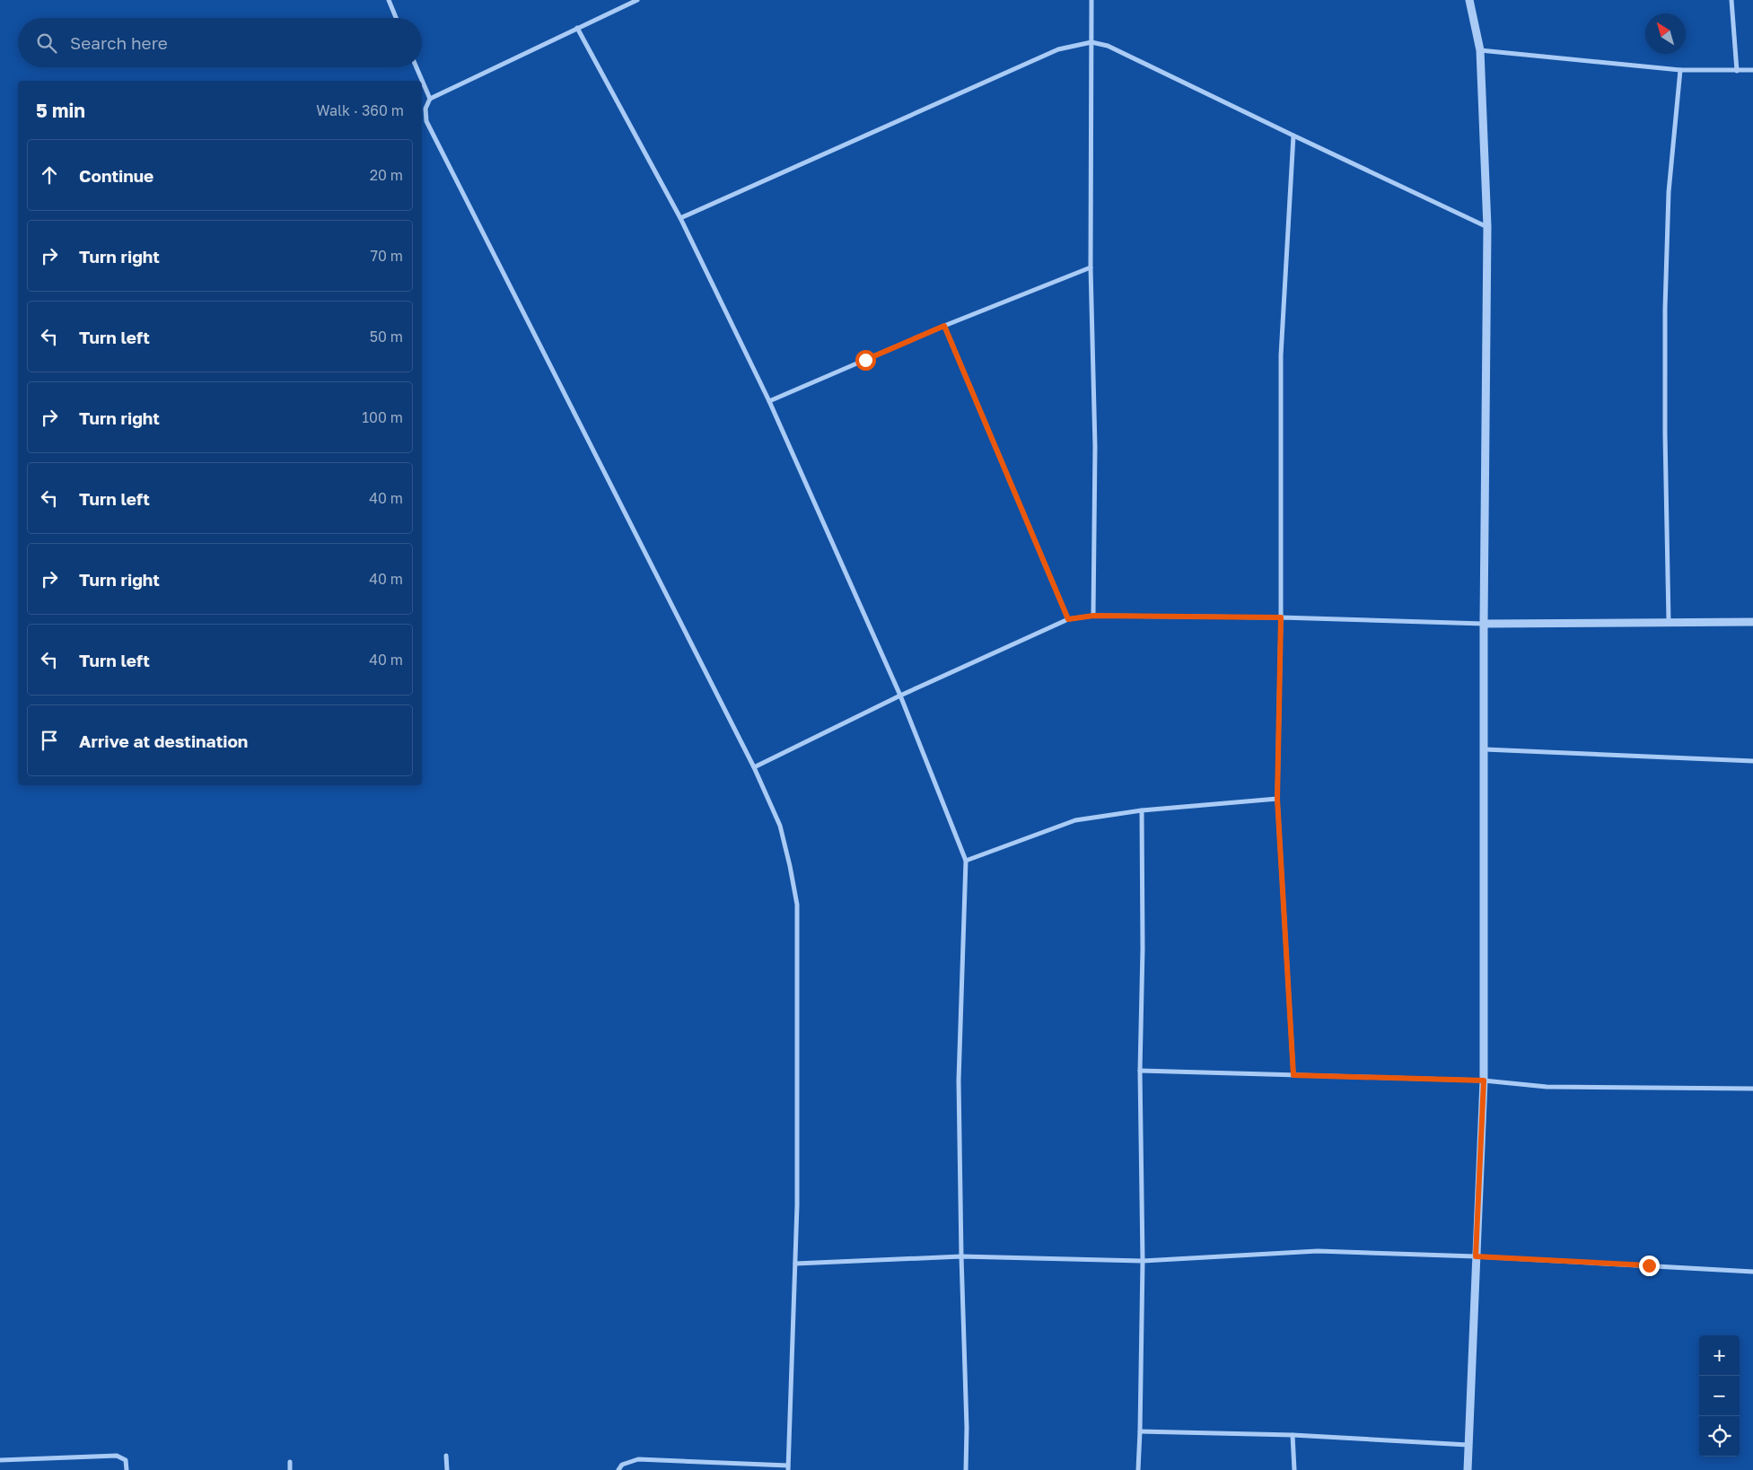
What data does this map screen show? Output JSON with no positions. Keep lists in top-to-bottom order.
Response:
{
  "north": "top left",
  "page": {
    "search": "Search here",
    "heading": ["5 min", "Walk · 360 m"],
    "list": [
      ["Continue", "20 m"],
      ["Turn right", "70 m"],
      ["Turn left", "50 m"],
      ["Turn right", "100 m"],
      ["Turn left", "40 m"],
      ["Turn right", "40 m"],
      ["Turn left", "40 m"],
      "Arrive at destination"
    ],
    "map_buttons": ["+", "−"]
  }
}
